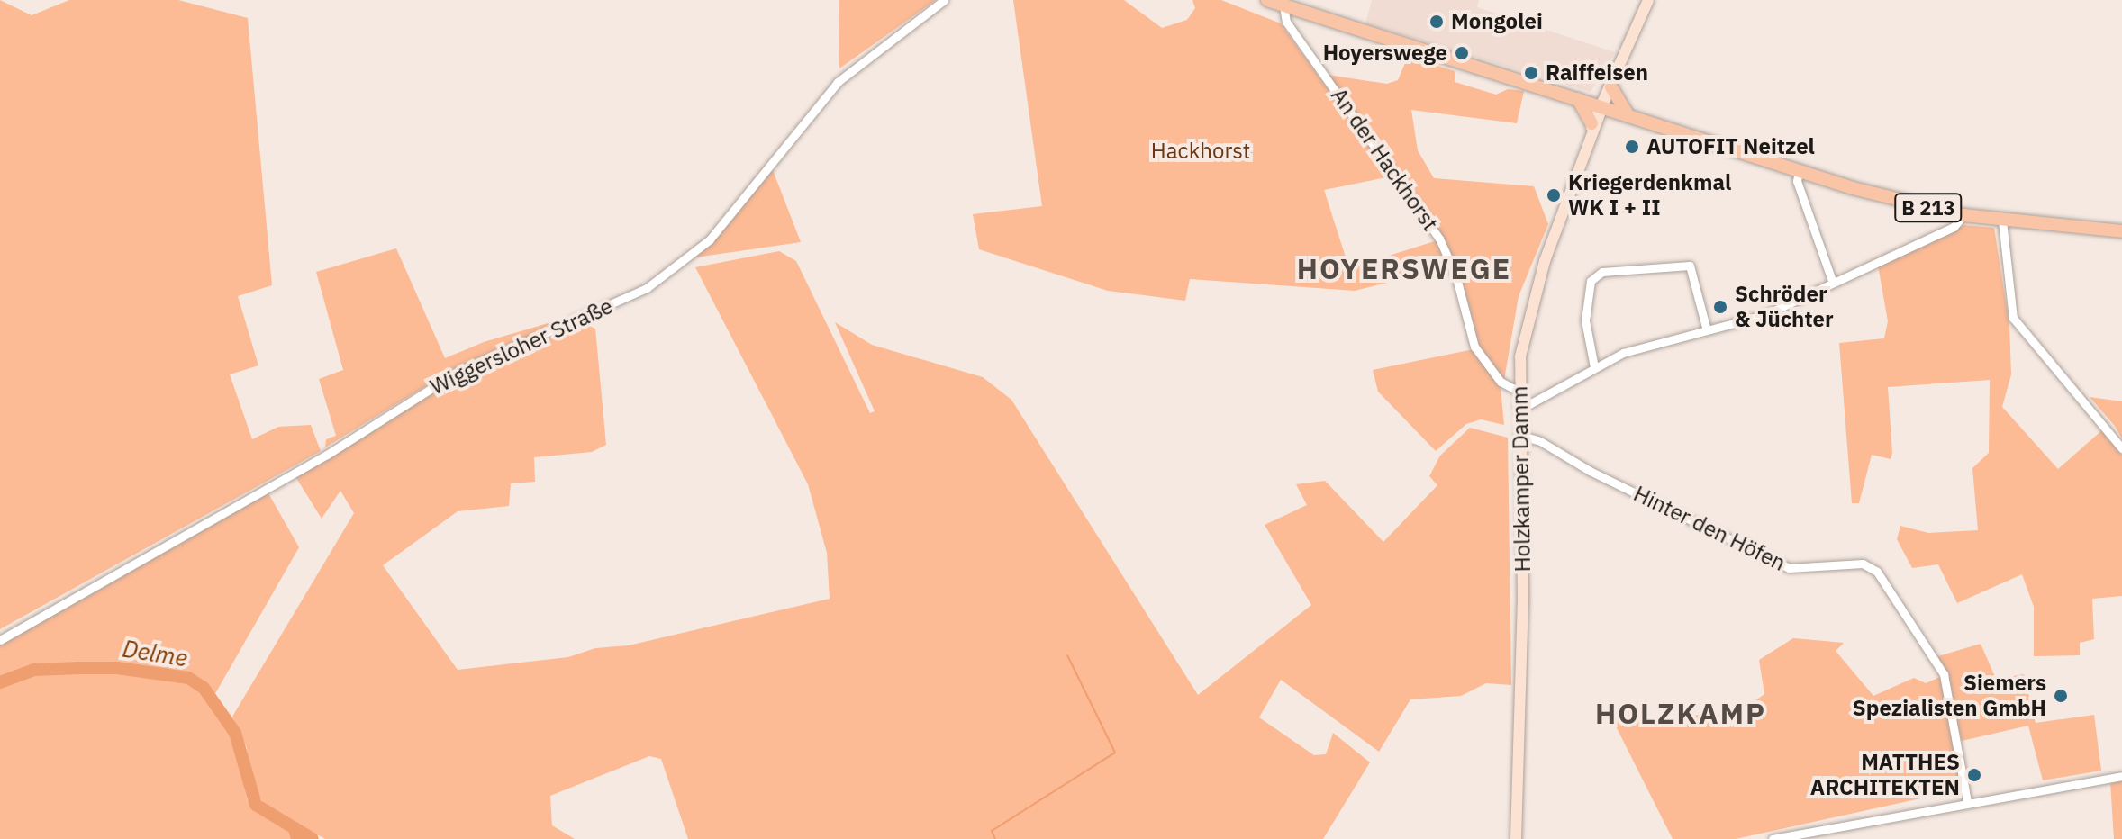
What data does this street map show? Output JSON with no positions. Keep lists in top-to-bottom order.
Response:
{
  "streets": {
    "main road": ["B 213", "Holzkamper Damm"],
    "street": ["An der Hackhorst", "Wiggersloher Straße", "Hinter den Höfen"]
  },
  "crossings": [
    ["An der Hackhorst", "B 213"],
    ["An der Hackhorst", "Holzkamper Damm"],
    ["B 213", "Holzkamper Damm"],
    ["Holzkamper Damm", "Hinter den Höfen"]
  ],
  "districts": ["HOYERSWEGE", "HOLZKAMP"],
  "water": ["Delme"],
  "parks": ["Hackhorst"],
  "places": [
    "Mongolei",
    "Hoyerswege",
    "Raiffeisen",
    "AUTOFIT Neitzel",
    "Kriegerdenkmal WK I + II",
    "Schröder & Jüchter",
    "Siemers Spezialisten GmbH",
    "MATTHES ARCHITEKTEN"
  ]
}
